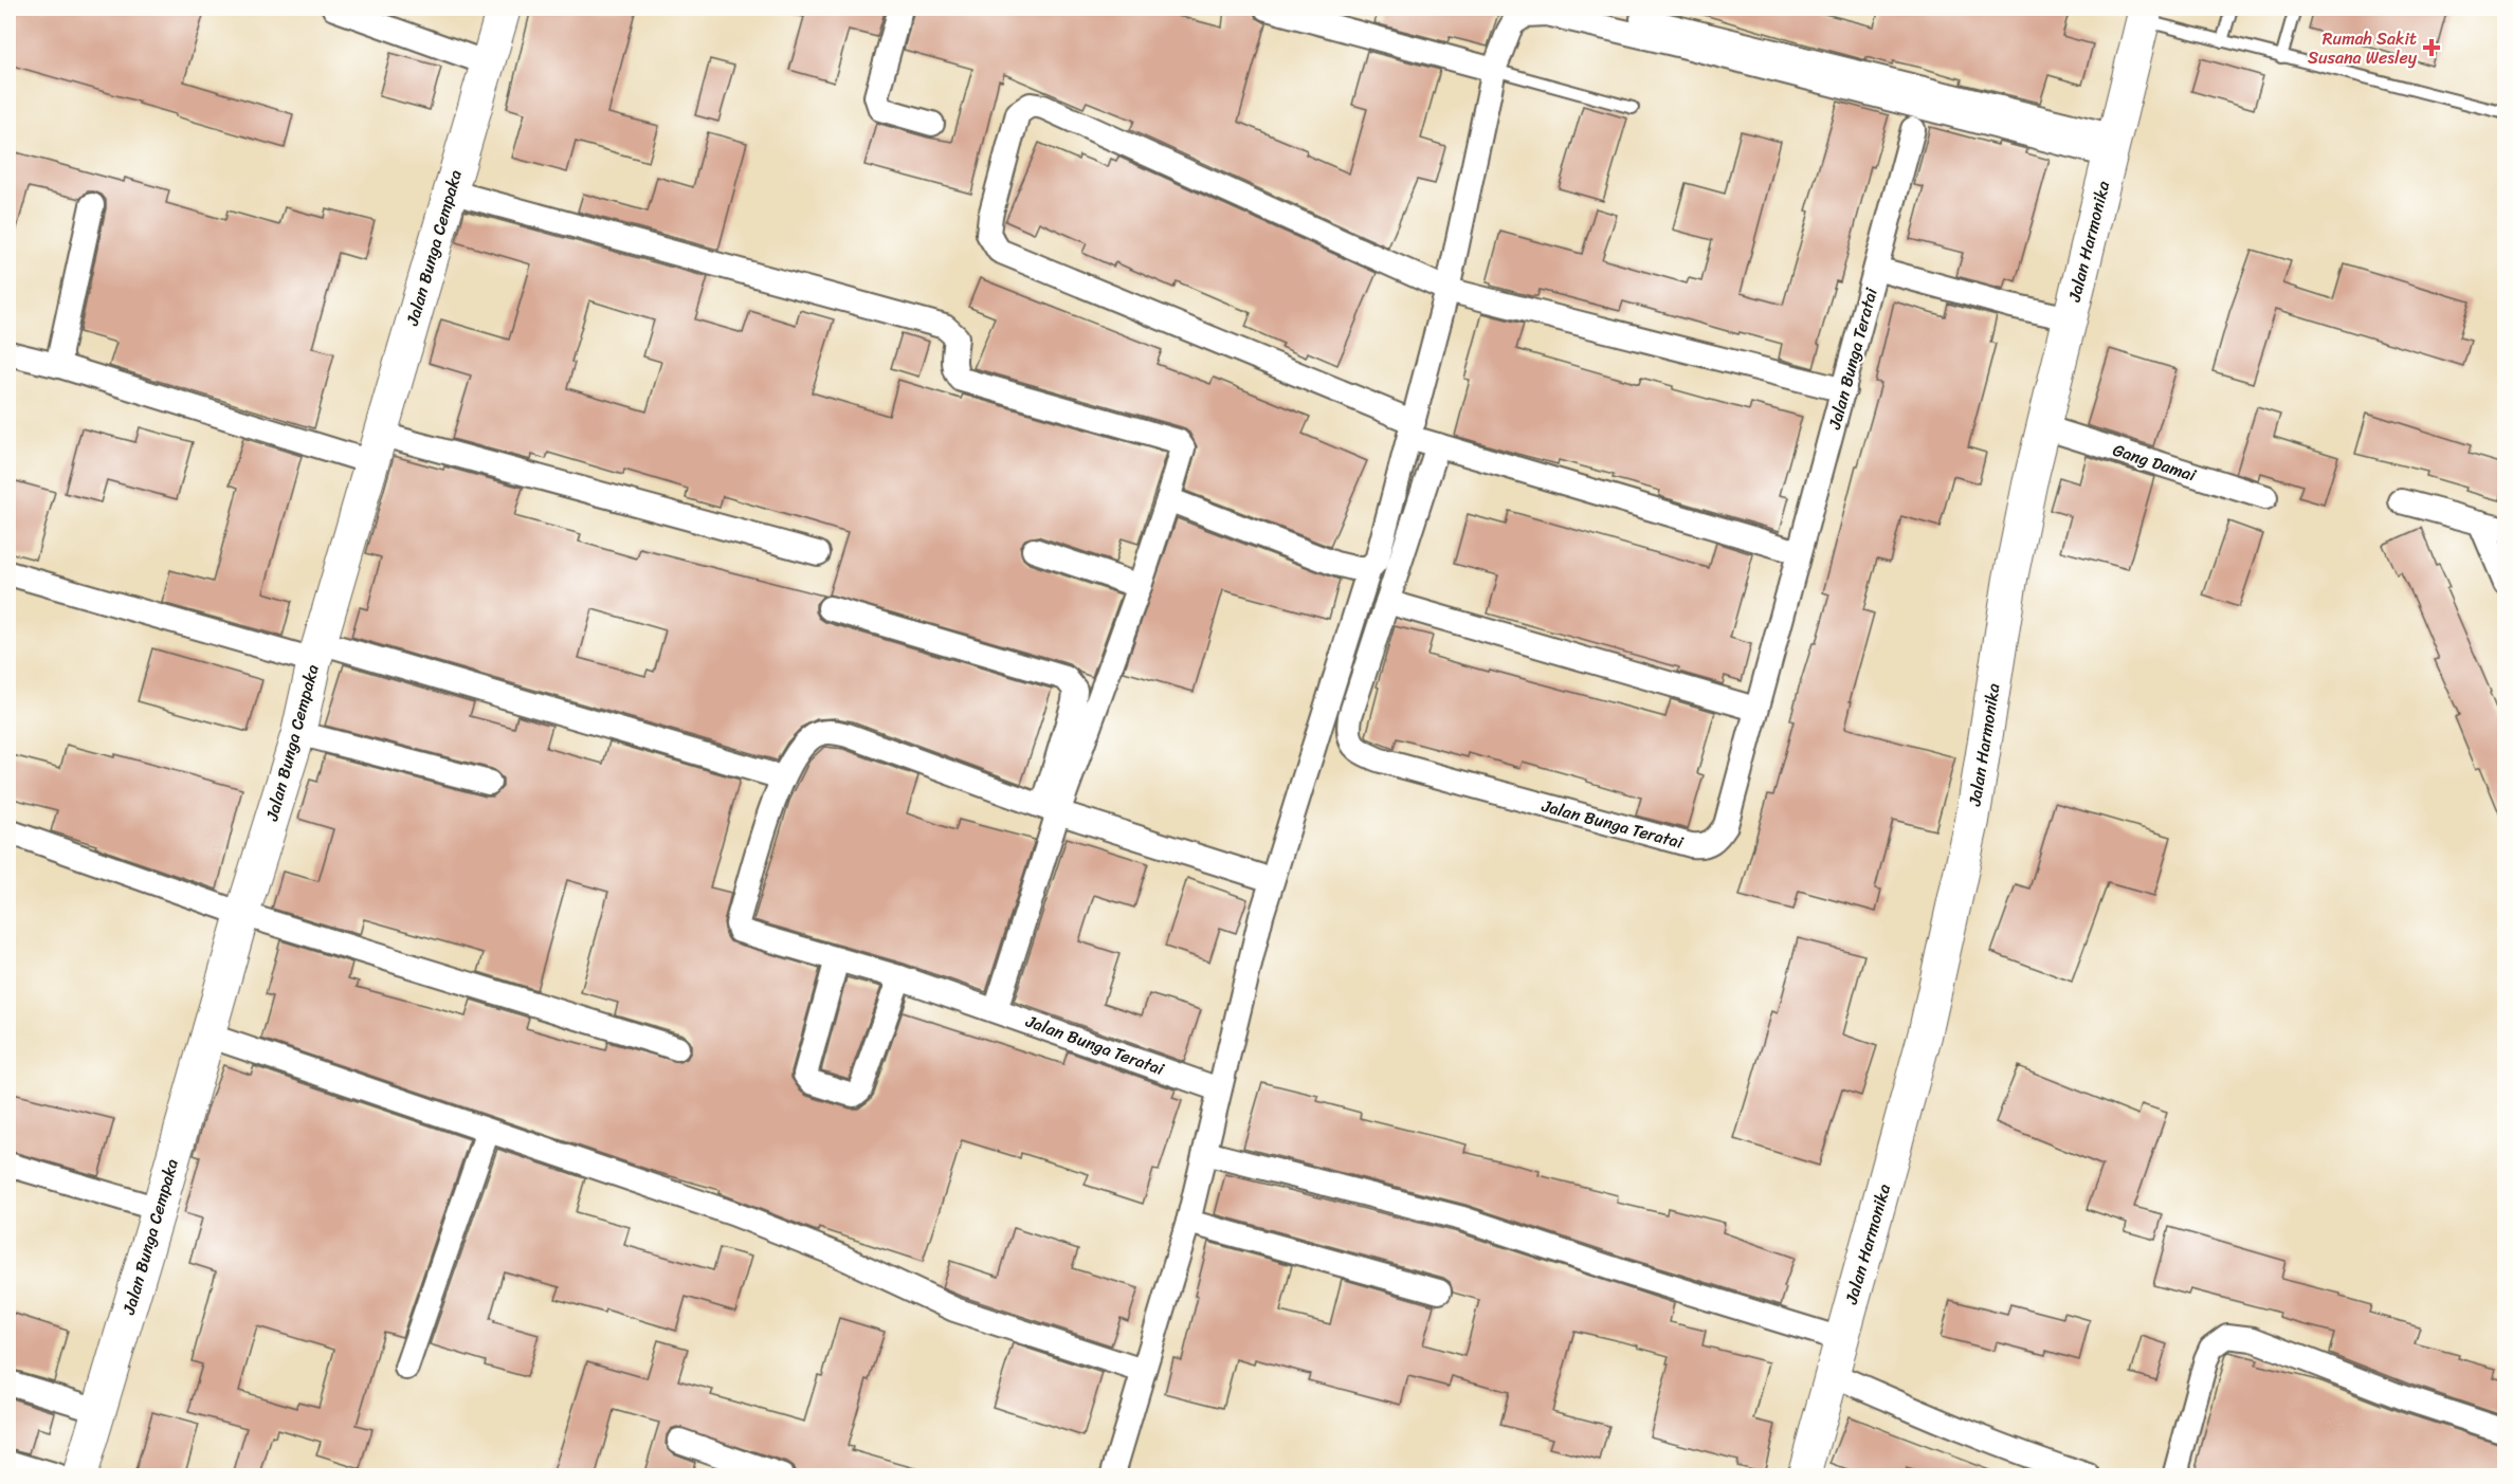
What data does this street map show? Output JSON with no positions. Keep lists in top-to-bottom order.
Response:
{
  "streets": {
    "street": [
      "Jalan Harmonika",
      "Jalan Bunga Cempaka",
      "Jalan Bunga Teratai",
      "Gang Damai"
    ]
  },
  "crossings": [
    ["Jalan Harmonika", "Jalan Bunga Teratai"],
    ["Jalan Harmonika", "Gang Damai"]
  ],
  "places": {
    "health": ["Rumah Sakit Susana Wesley"]
  }
}
